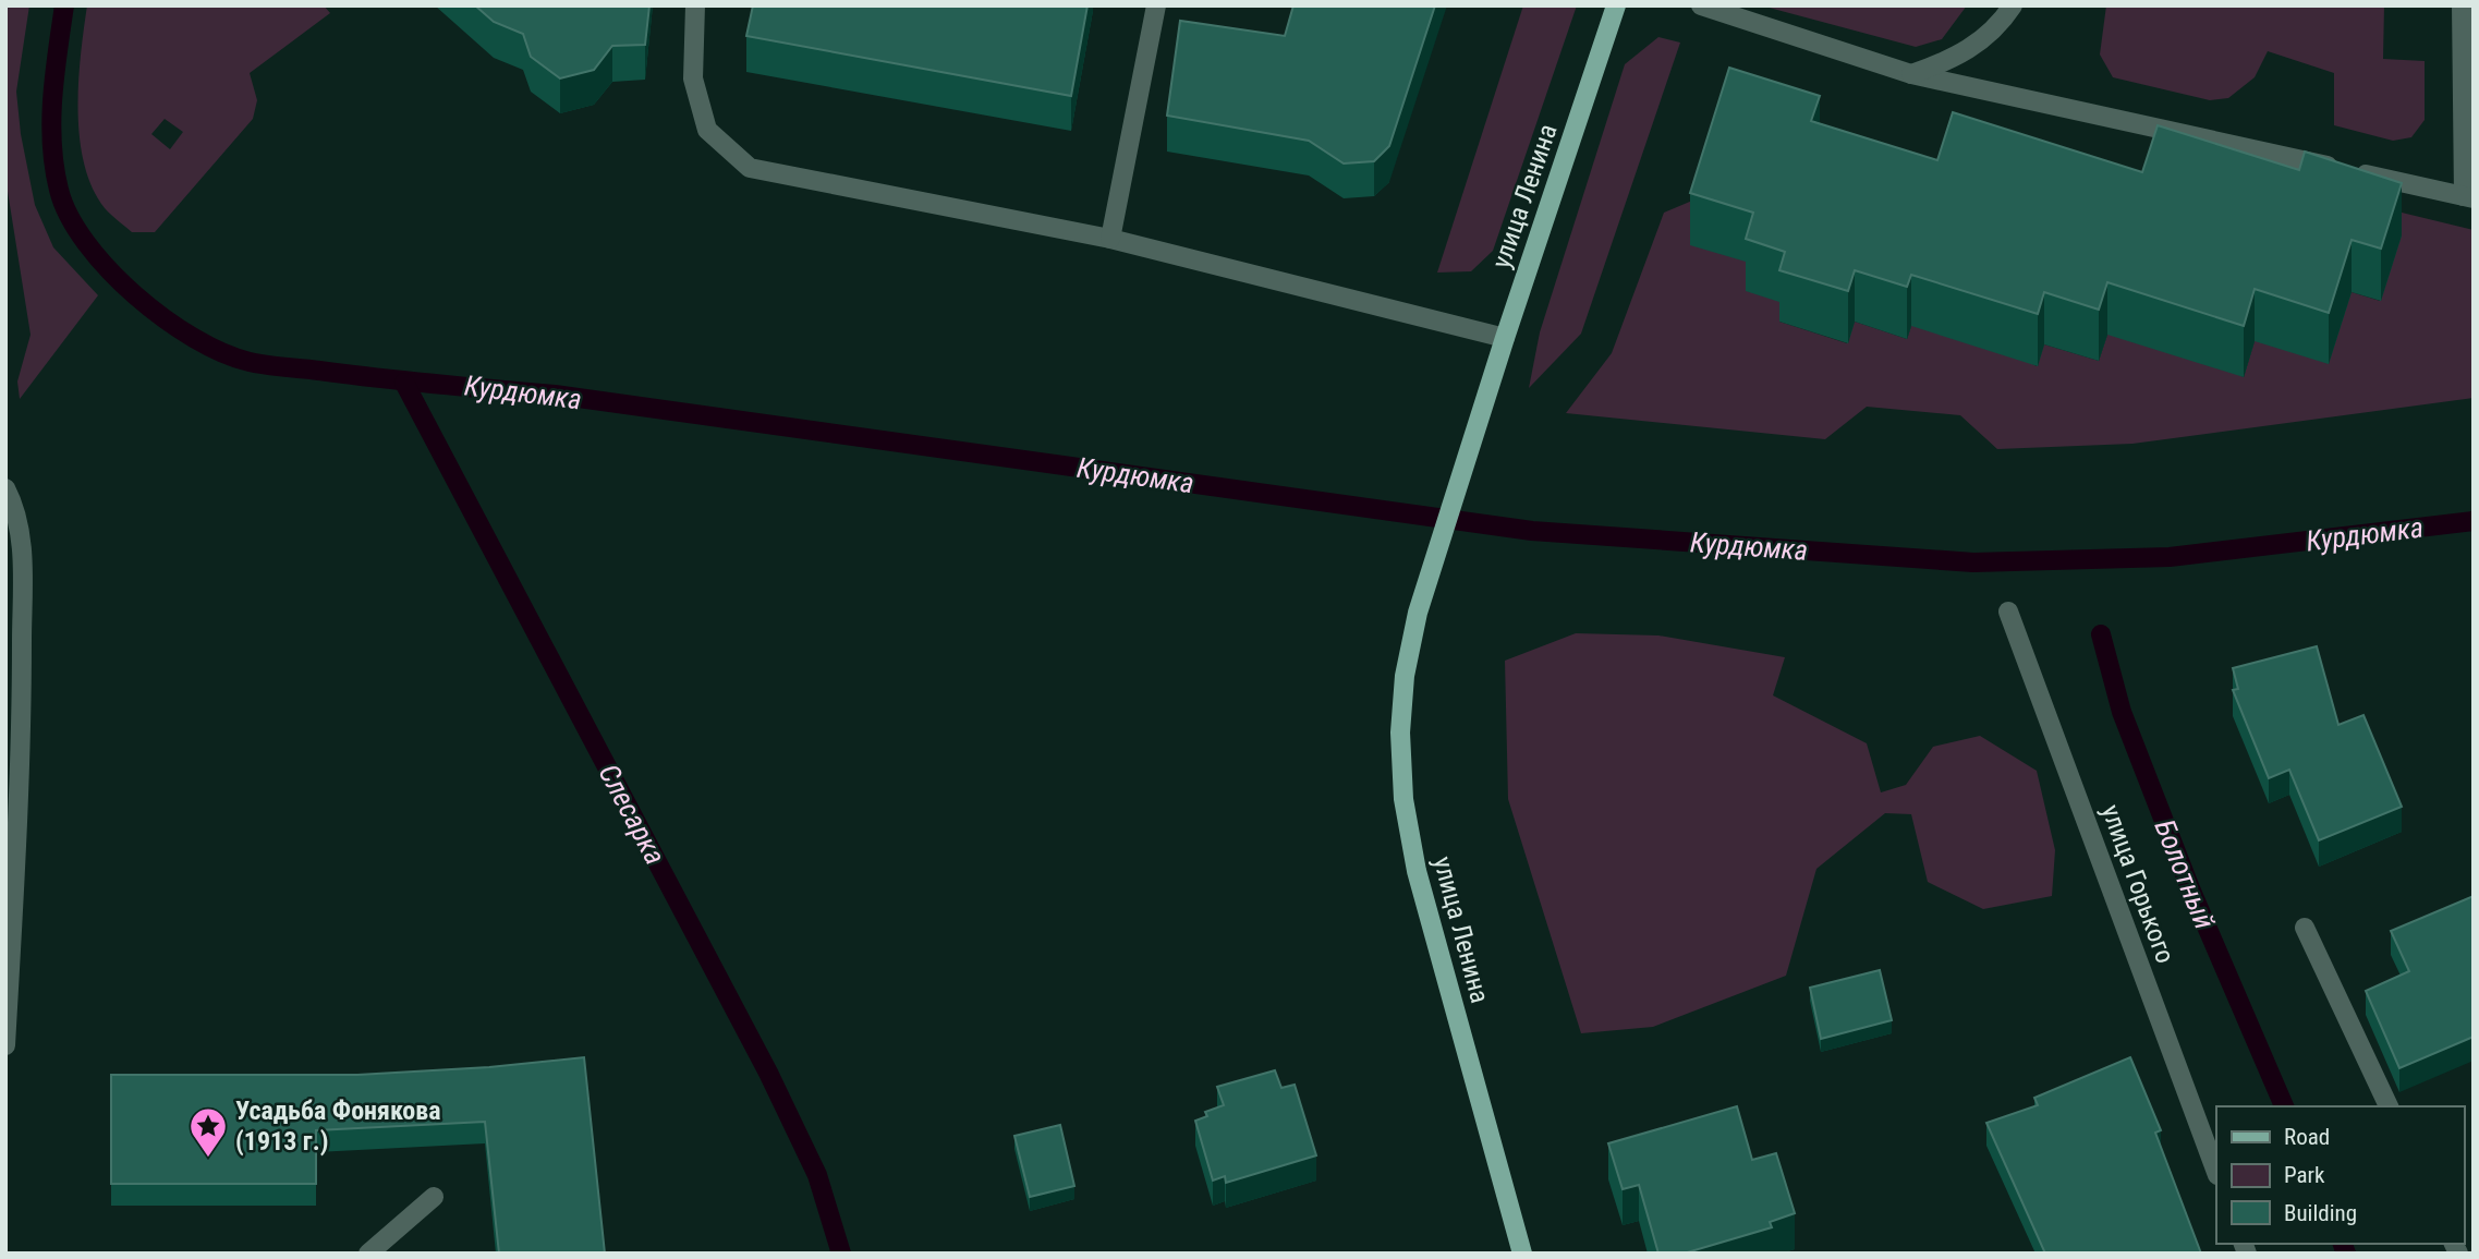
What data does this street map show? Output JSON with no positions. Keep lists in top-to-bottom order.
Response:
{
  "streets": {
    "main road": ["улица Ленина"],
    "street": ["улица Горького"]
  },
  "water": ["Курдюмка", "Слесарка", "Болотный"],
  "places": {
    "place": ["Усадьба Фонякова (1913 г.)"]
  },
  "legend": ["Road", "Park", "Building"]
}
